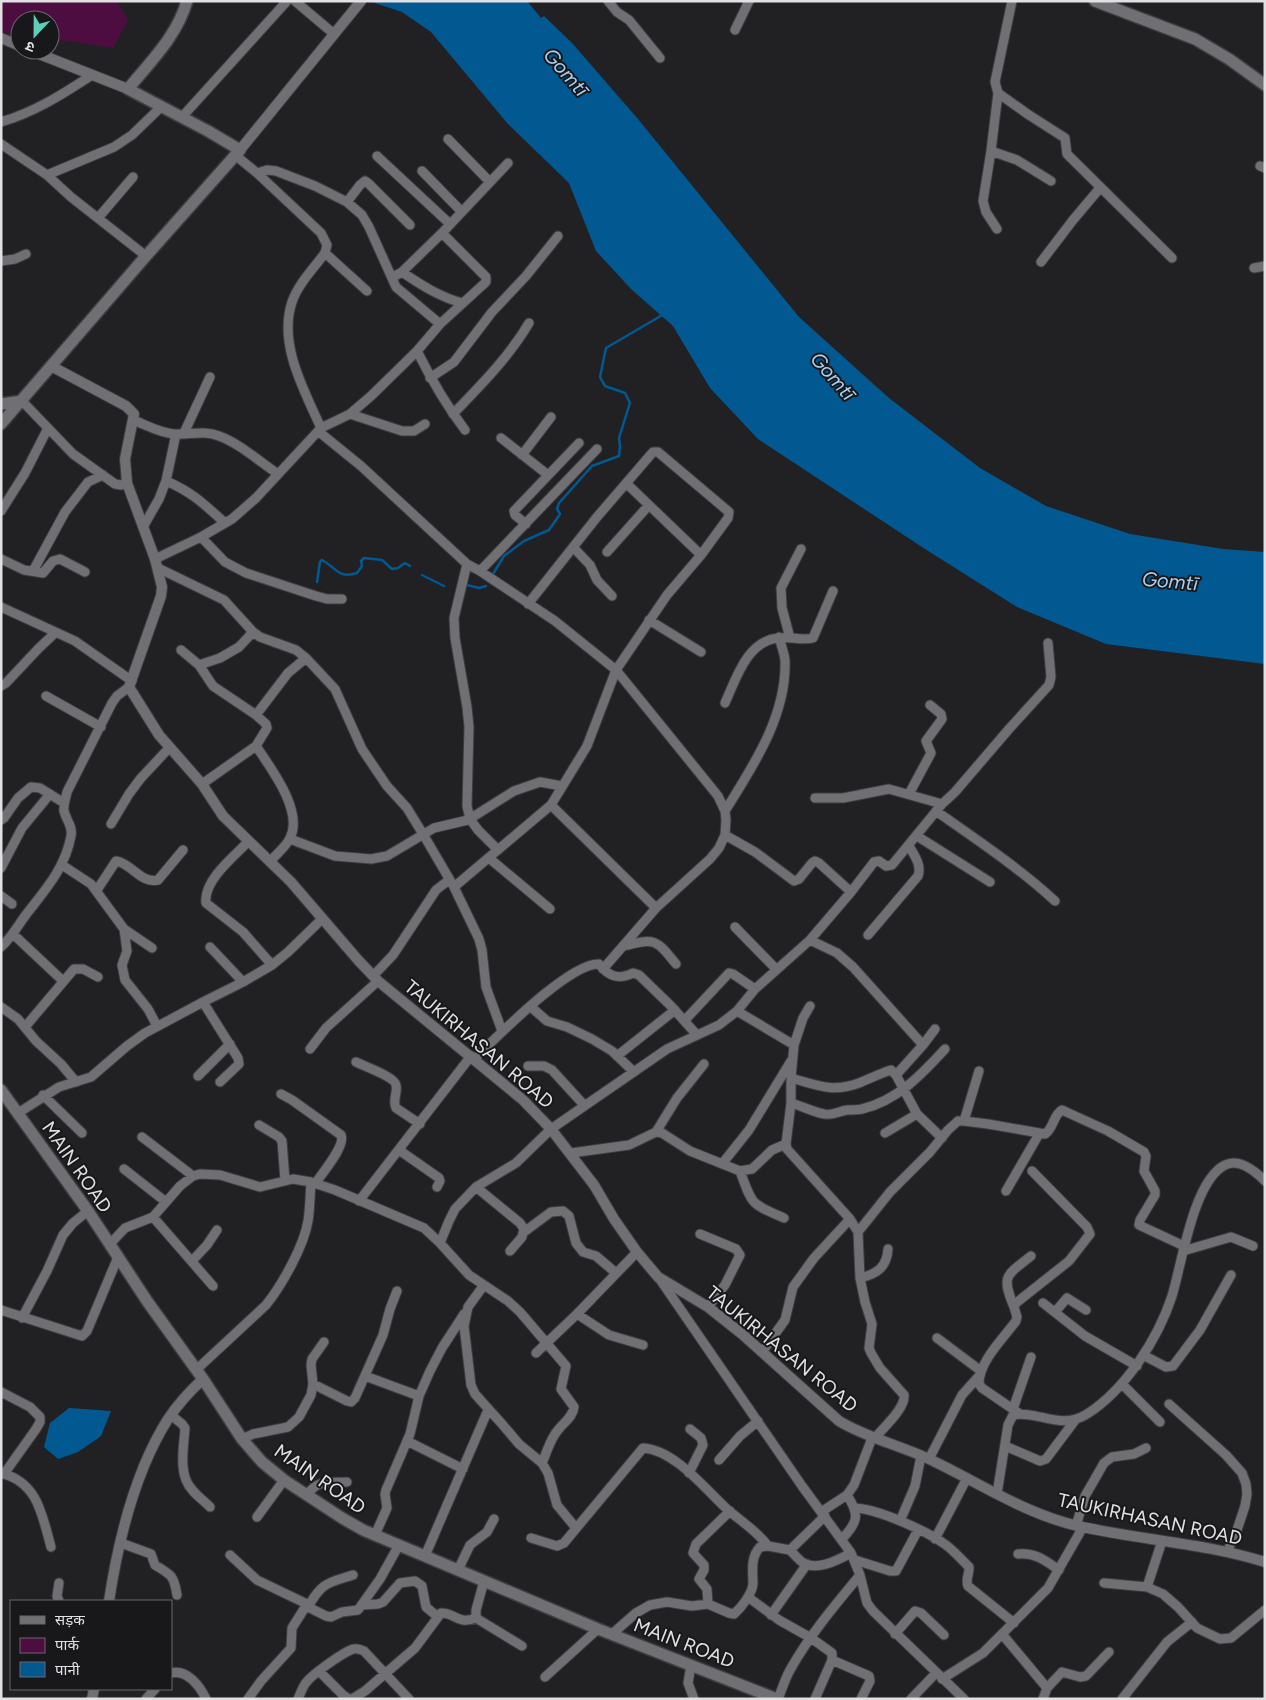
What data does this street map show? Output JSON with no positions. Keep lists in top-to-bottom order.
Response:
{
  "streets": {
    "main road": ["MAIN ROAD"],
    "street": ["TAUKIRHASAN ROAD"]
  },
  "water": ["Gomtī"],
  "legend": ["सड़क", "पार्क", "पानी"],
  "north": "bottom"
}
